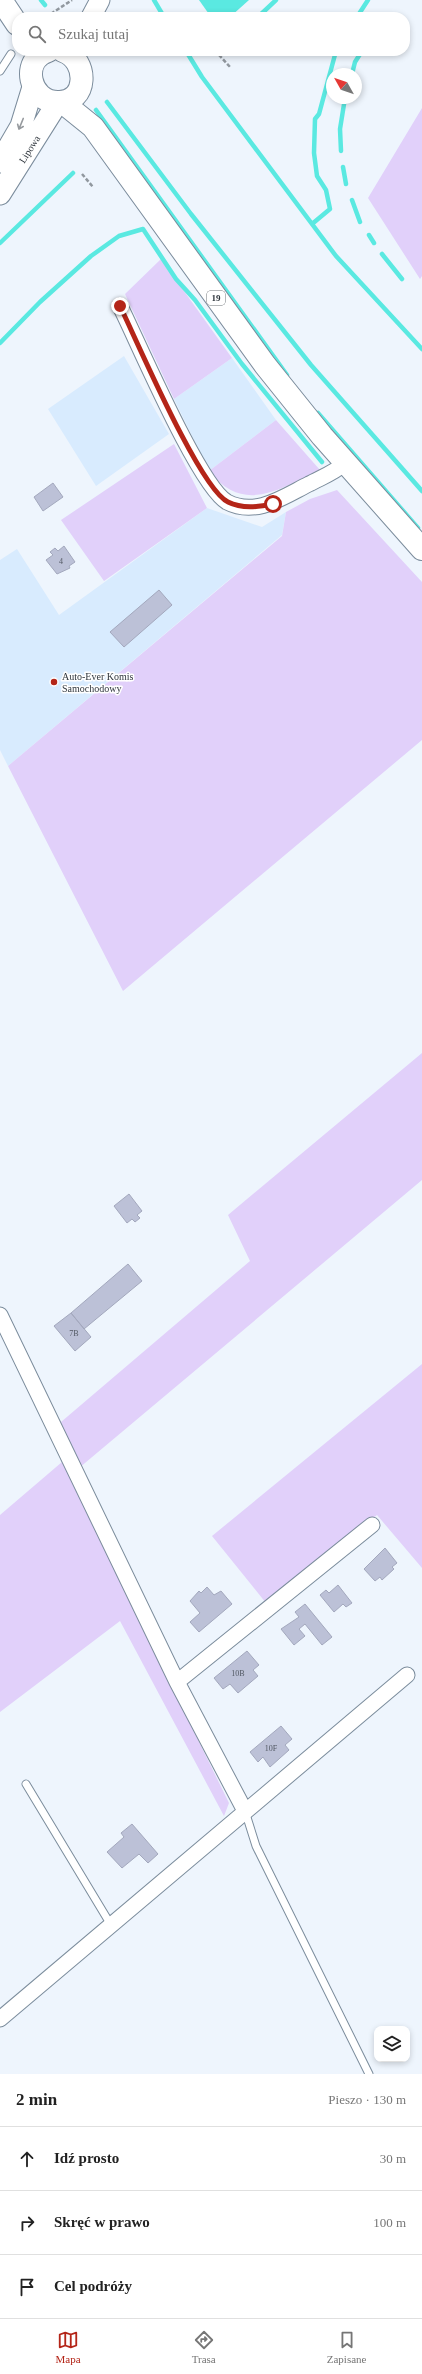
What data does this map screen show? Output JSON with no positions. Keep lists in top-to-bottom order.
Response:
{
  "streets": {
    "highway": ["Lipowa", "19"]
  },
  "crossings": [
    ["Lipowa", "19"]
  ],
  "one_way": ["Lipowa"],
  "places": ["Auto-Ever Komis Samochodowy"],
  "house_numbers": [
    "4",
    "7B",
    "10B",
    "10F"
  ],
  "north": "top left",
  "page": {
    "search": "Szukaj tutaj",
    "heading": ["2 min", "Pieszo · 130 m"],
    "list": [
      ["Idź prosto", "30 m"],
      ["Skręć w prawo", "100 m"],
      "Cel podróży"
    ],
    "nav": ["Mapa", "Trasa", "Zapisane"]
  }
}
